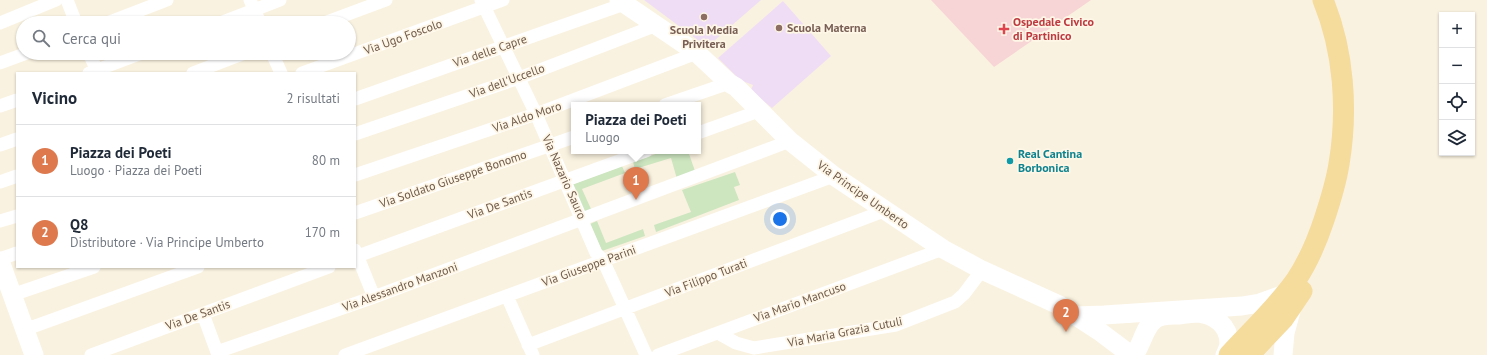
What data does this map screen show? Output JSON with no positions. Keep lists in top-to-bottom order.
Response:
{
  "streets": {
    "street": [
      "Via Ugo Foscolo",
      "Via delle Capre",
      "Via dell'Uccello",
      "Via Aldo Moro",
      "Via Nazario Sauro",
      "Via Soldato Giuseppe Bonomo",
      "Via Principe Umberto",
      "Via De Santis",
      "Via Giuseppe Parini",
      "Via Filippo Turati",
      "Via Alessandro Manzoni",
      "Via Mario Mancuso",
      "Via Maria Grazia Cutuli"
    ]
  },
  "crossings": [
    ["Via Ugo Foscolo", "Via Nazario Sauro"],
    ["Via delle Capre", "Via Nazario Sauro"],
    ["Via delle Capre", "Via Principe Umberto"],
    ["Via dell'Uccello", "Via Nazario Sauro"],
    ["Via dell'Uccello", "Via Principe Umberto"],
    ["Via Aldo Moro", "Via Nazario Sauro"],
    ["Via Aldo Moro", "Via Principe Umberto"],
    ["Via Nazario Sauro", "Via Soldato Giuseppe Bonomo"],
    ["Via Nazario Sauro", "Via De Santis"],
    ["Via Nazario Sauro", "Via Giuseppe Parini"],
    ["Via Nazario Sauro", "Via Filippo Turati"],
    ["Via Nazario Sauro", "Via Alessandro Manzoni"],
    ["Via Principe Umberto", "Via Giuseppe Parini"],
    ["Via Principe Umberto", "Via Filippo Turati"],
    ["Via Principe Umberto", "Via Alessandro Manzoni"],
    ["Via Principe Umberto", "Via Mario Mancuso"],
    ["Via Principe Umberto", "Via Maria Grazia Cutuli"],
    ["Via Mario Mancuso", "Via Maria Grazia Cutuli"]
  ],
  "places": {
    "other": ["Scuola Media Privitera", "Scuola Materna", "Real Cantina Borbonica"],
    "health": ["Ospedale Civico di Partinico"]
  },
  "page": {
    "map_buttons": ["+", "−"],
    "search": "Cerca qui",
    "heading": ["Vicino", "2 risultati"],
    "popup": ["Piazza dei Poeti", "Luogo"],
    "list": [
      {
        "mark": "1",
        "name": "Piazza dei Poeti",
        "note": "Luogo · Piazza dei Poeti",
        "value": "80 m"
      },
      {
        "mark": "2",
        "name": "Q8",
        "note": "Distributore · Via Principe Umberto",
        "value": "170 m"
      }
    ],
    "pins": ["1", "2"]
  }
}
